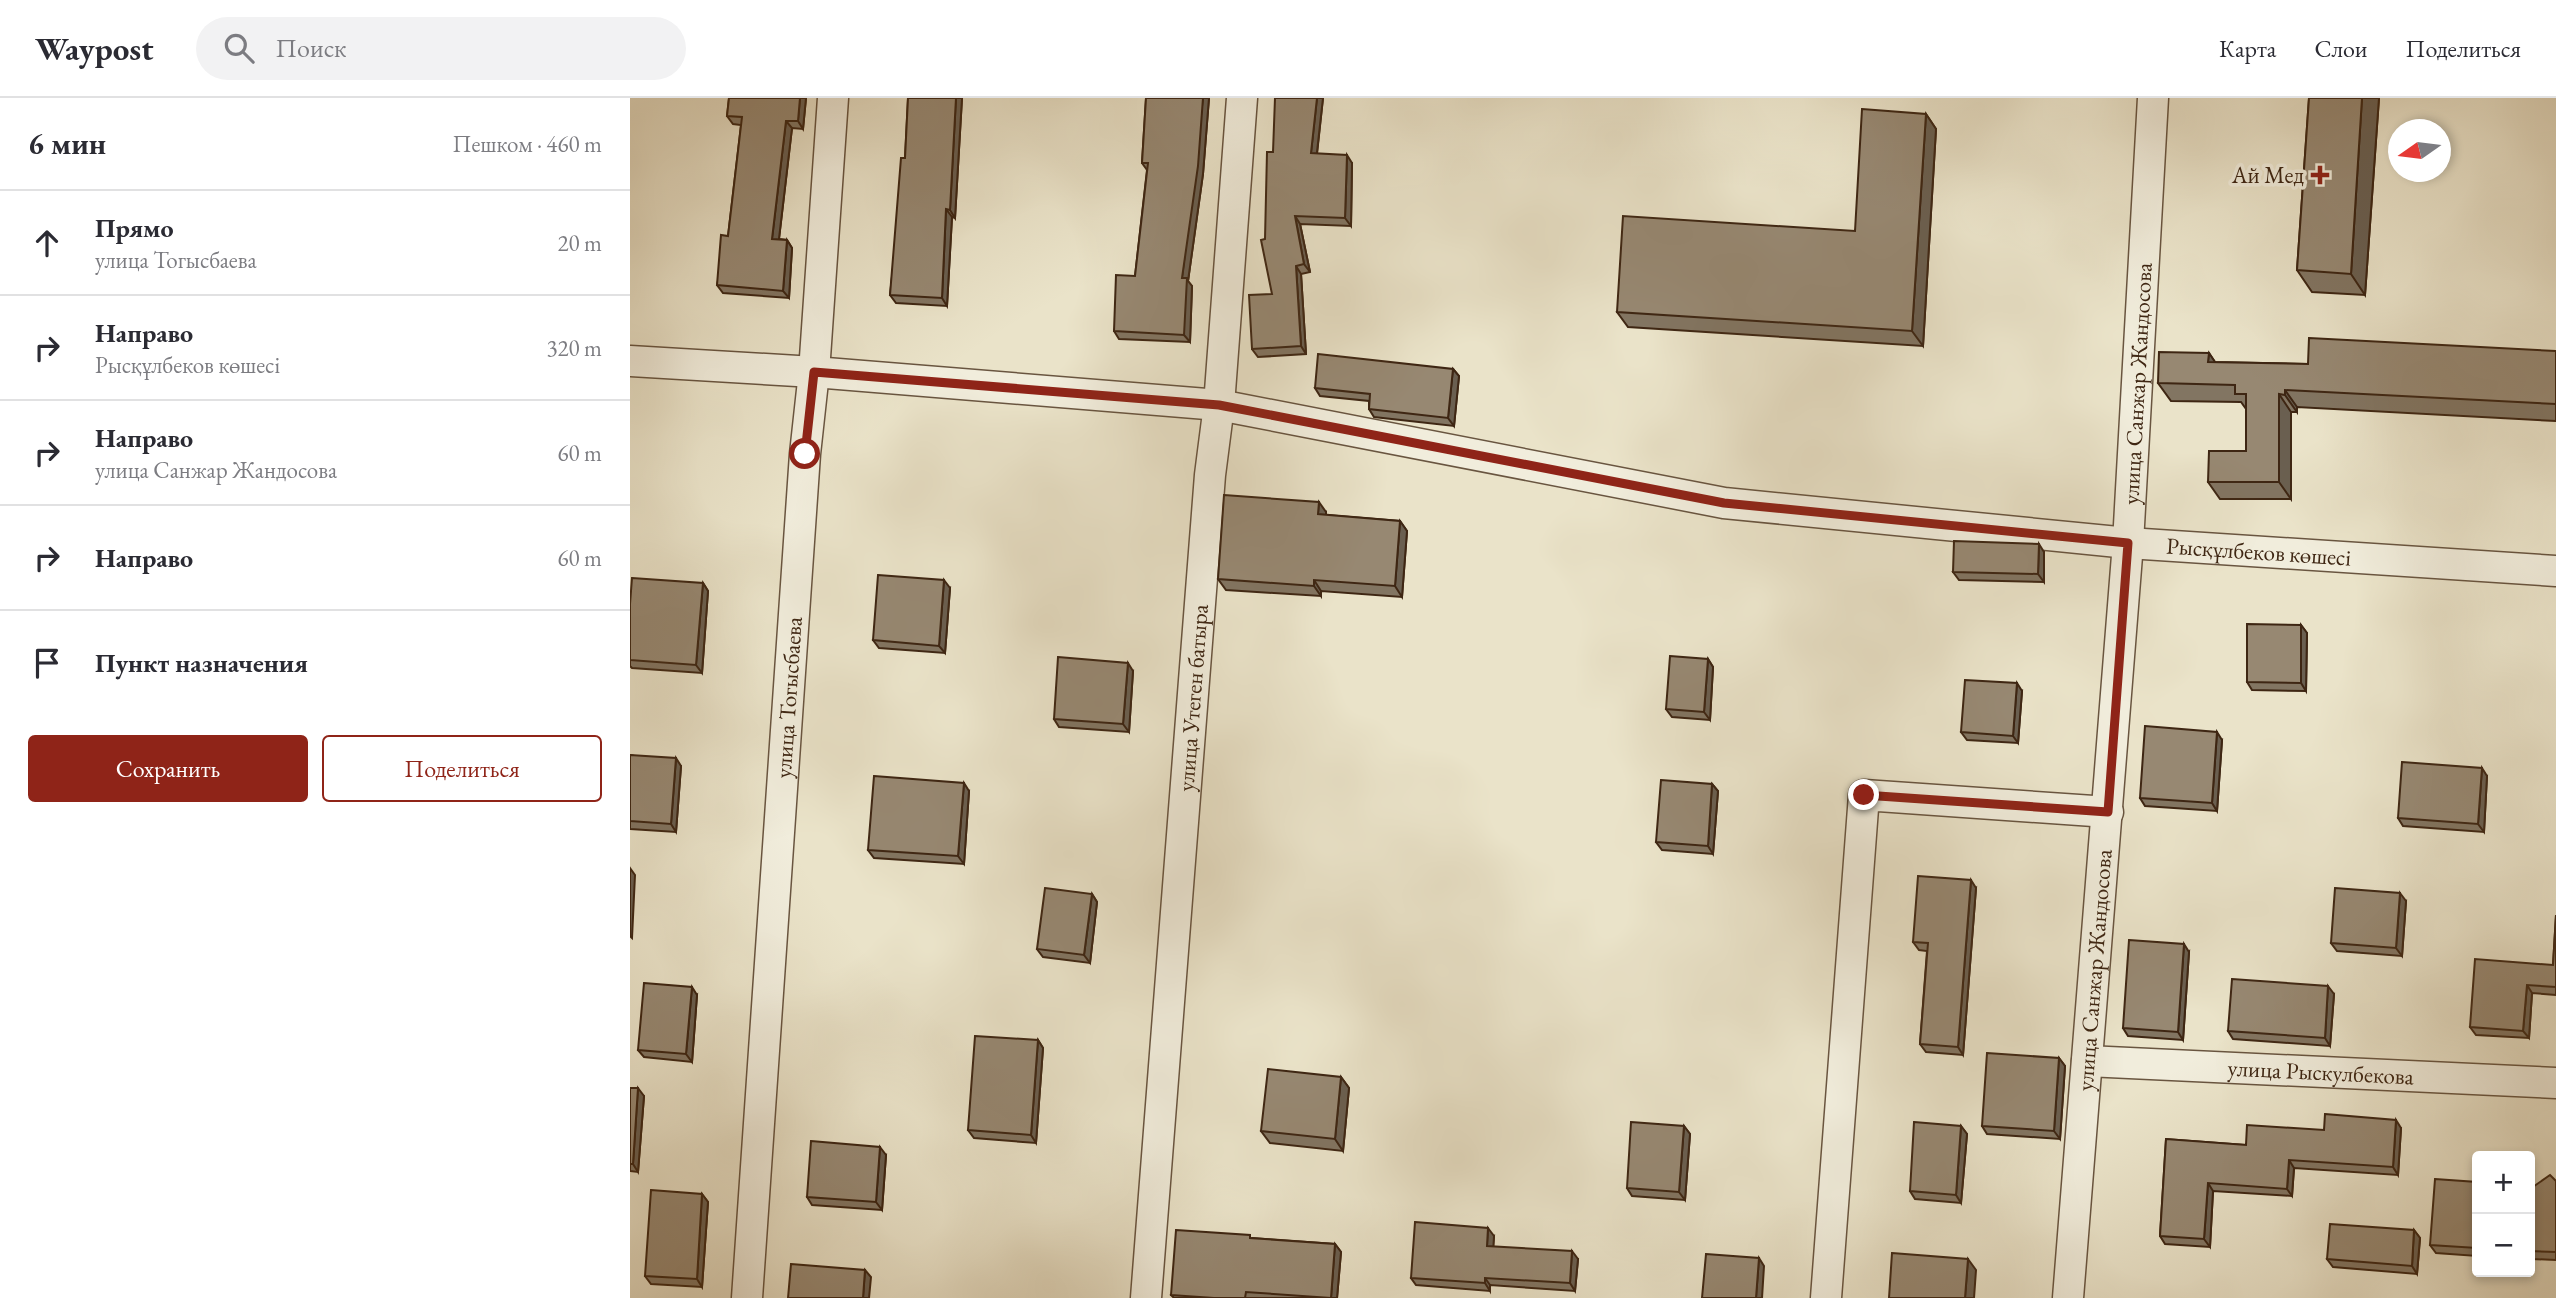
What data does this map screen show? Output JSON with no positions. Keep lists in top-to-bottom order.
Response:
{
  "streets": {
    "street": [
      "улица Санжар Жандосова",
      "Рысқұлбеков көшесі",
      "улица Тогысбаева",
      "улица Утеген батыра",
      "улица Рыскулбекова"
    ]
  },
  "crossings": [
    ["улица Санжар Жандосова", "Рысқұлбеков көшесі"],
    ["улица Санжар Жандосова", "улица Рыскулбекова"],
    ["Рысқұлбеков көшесі", "улица Тогысбаева"],
    ["Рысқұлбеков көшесі", "улица Утеген батыра"]
  ],
  "places": {
    "health": ["Ай Мед"]
  },
  "north": "left",
  "page": {
    "header": "Waypost",
    "search": "Поиск",
    "nav": ["Карта", "Слои", "Поделиться"],
    "heading": ["6 мин", "Пешком · 460 m"],
    "list": [
      ["Прямо", "улица Тогысбаева", "20 m"],
      ["Направо", "Рысқұлбеков көшесі", "320 m"],
      ["Направо", "улица Санжар Жандосова", "60 m"],
      ["Направо", "60 m"],
      "Пункт назначения"
    ],
    "buttons": ["Сохранить", "Поделиться"],
    "map_buttons": ["+", "−"]
  }
}
